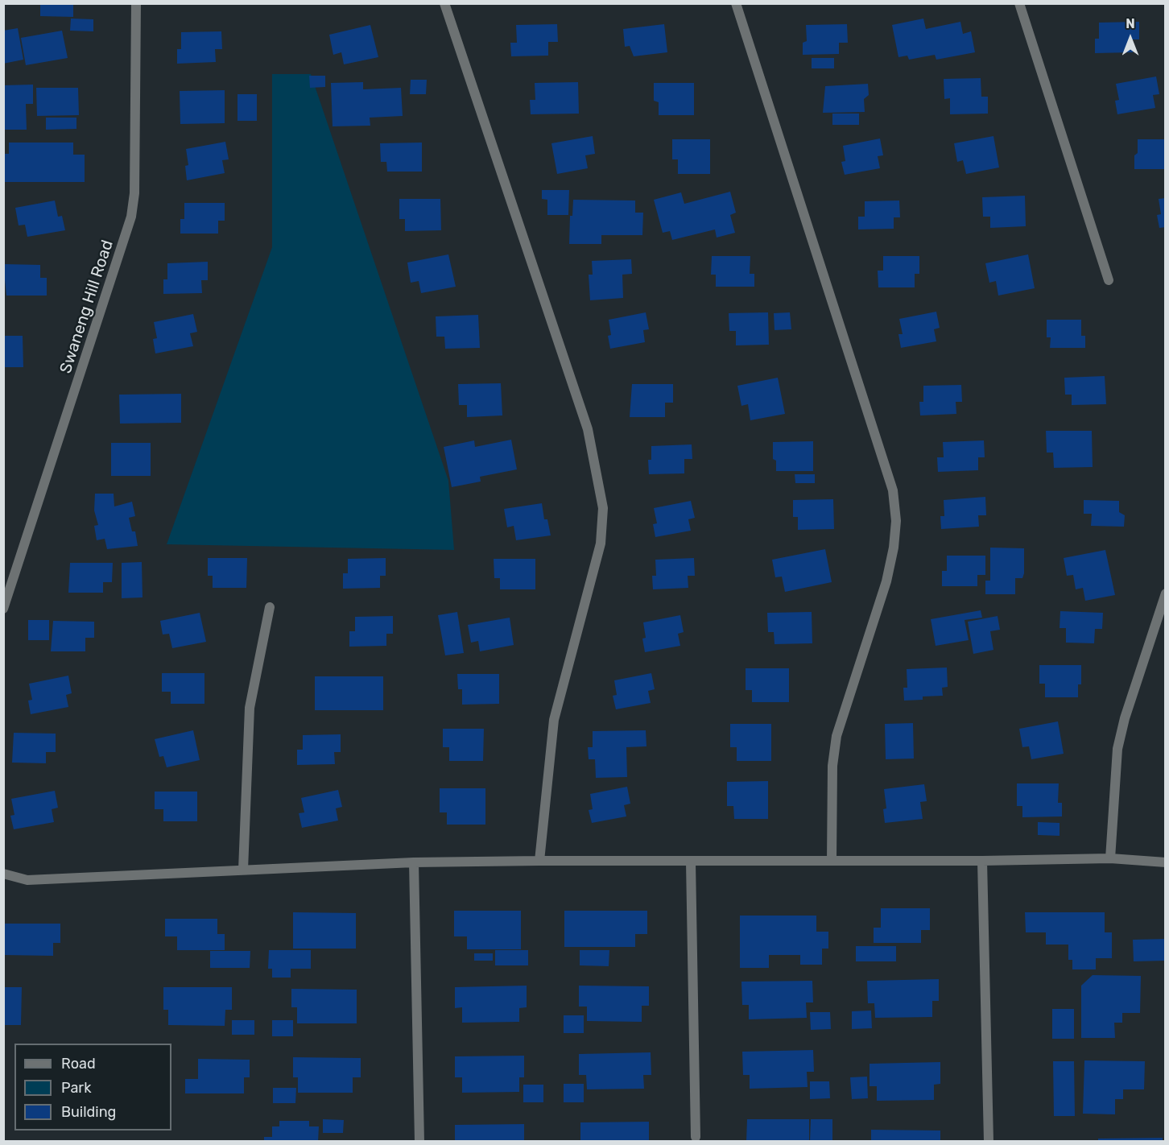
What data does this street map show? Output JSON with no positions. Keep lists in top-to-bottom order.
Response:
{
  "streets": {
    "street": ["Swaneng Hill Road"]
  },
  "legend": ["Road", "Park", "Building"],
  "north": "top"
}
